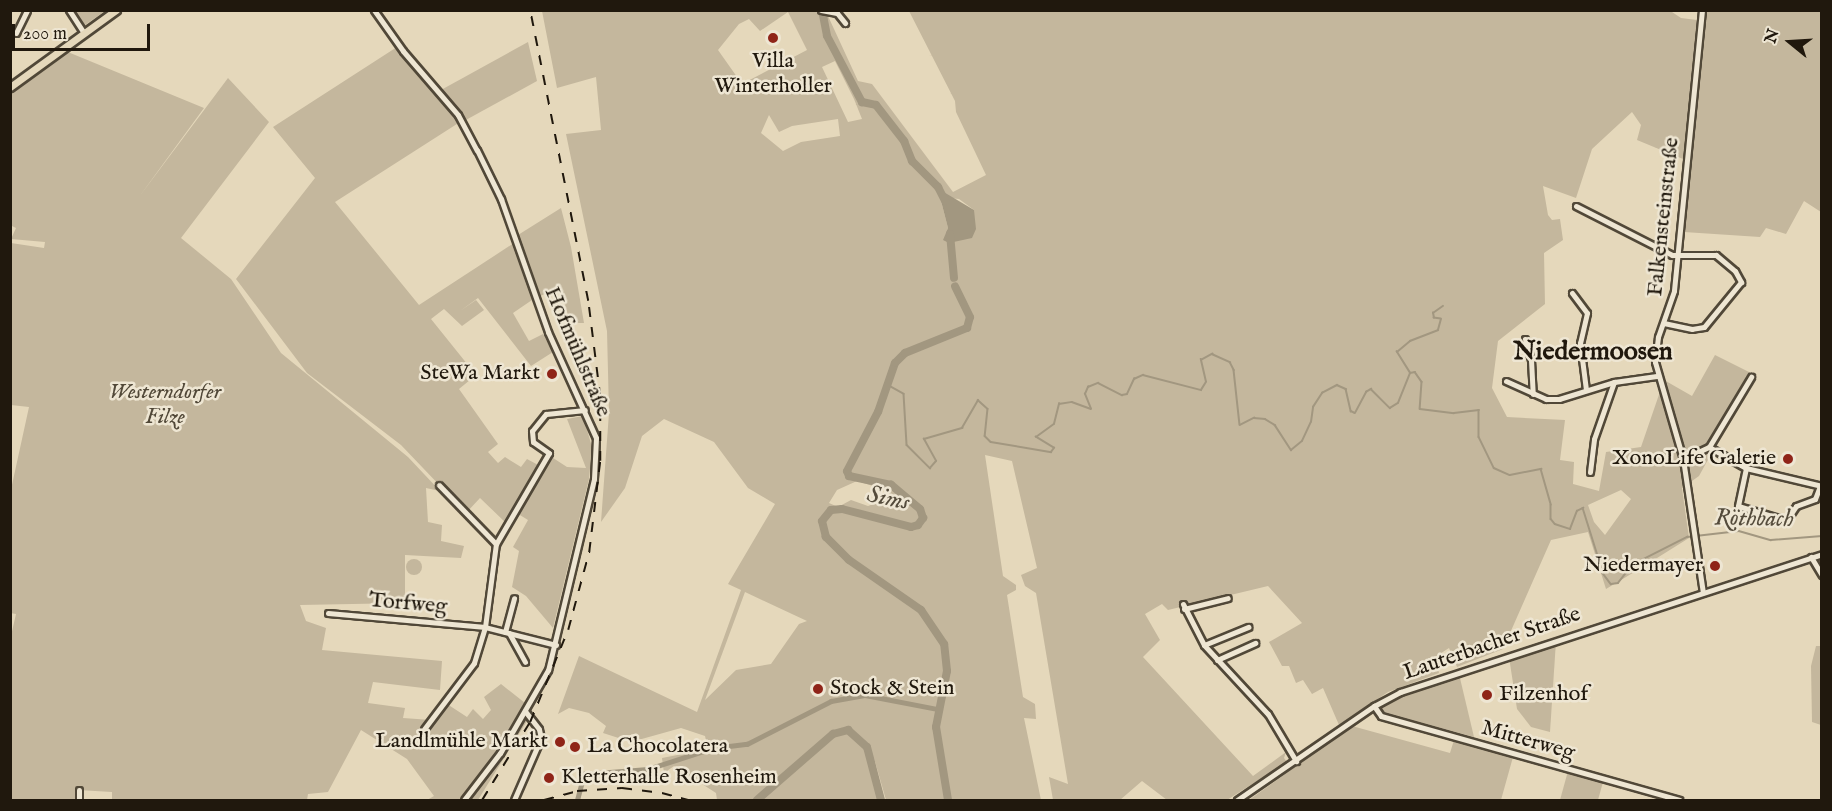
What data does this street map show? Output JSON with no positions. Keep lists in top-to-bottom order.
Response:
{
  "streets": {
    "street": [
      "Falkensteinstraße",
      "Hofmühlstraße",
      "Torfweg",
      "Lauterbacher Straße",
      "Mitterweg"
    ]
  },
  "crossings": [
    ["Falkensteinstraße", "Lauterbacher Straße"],
    ["Hofmühlstraße", "Torfweg"],
    ["Lauterbacher Straße", "Mitterweg"]
  ],
  "districts": ["Niedermoosen"],
  "water": ["Sims", "Röthbach"],
  "parks": ["Westerndorfer Filze"],
  "places": [
    "Villa Winterholler",
    "SteWa Markt",
    "XonoLife Galerie",
    "Niedermayer",
    "Stock & Stein",
    "Filzenhof",
    "Landlmühle Markt",
    "La Chocolatera",
    "Kletterhalle Rosenheim"
  ],
  "scale_bar": "200 m",
  "north": "left"
}
